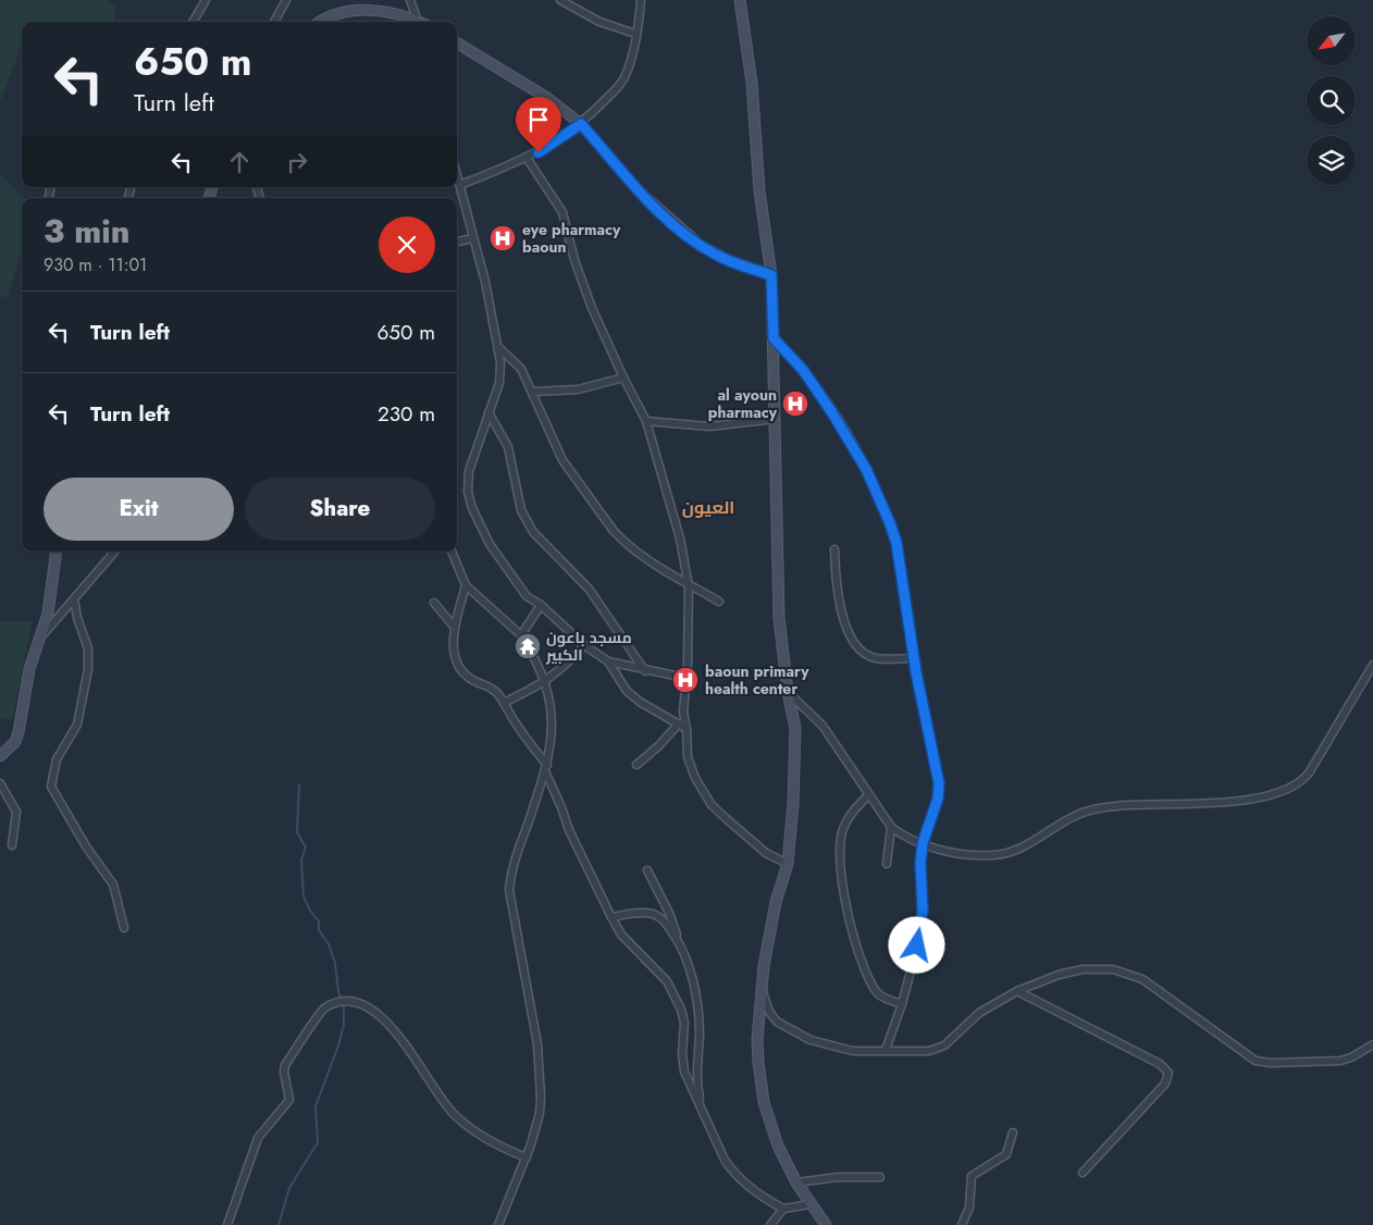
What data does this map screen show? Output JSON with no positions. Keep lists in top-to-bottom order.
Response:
{
  "districts": ["العيون"],
  "places": {
    "hospital": ["eye pharmacy baoun", "al ayoun pharmacy", "baoun primary health center"],
    "temple": ["مسجد باعون الكبير"]
  },
  "north": "bottom left",
  "page": {
    "turn": ["650 m", "Turn left"],
    "heading": ["3 min", "930 m · 11:01"],
    "list": [
      {
        "name": "Turn left",
        "value": "650 m"
      },
      {
        "name": "Turn left",
        "value": "230 m"
      }
    ],
    "buttons": ["Exit", "Share"]
  }
}
